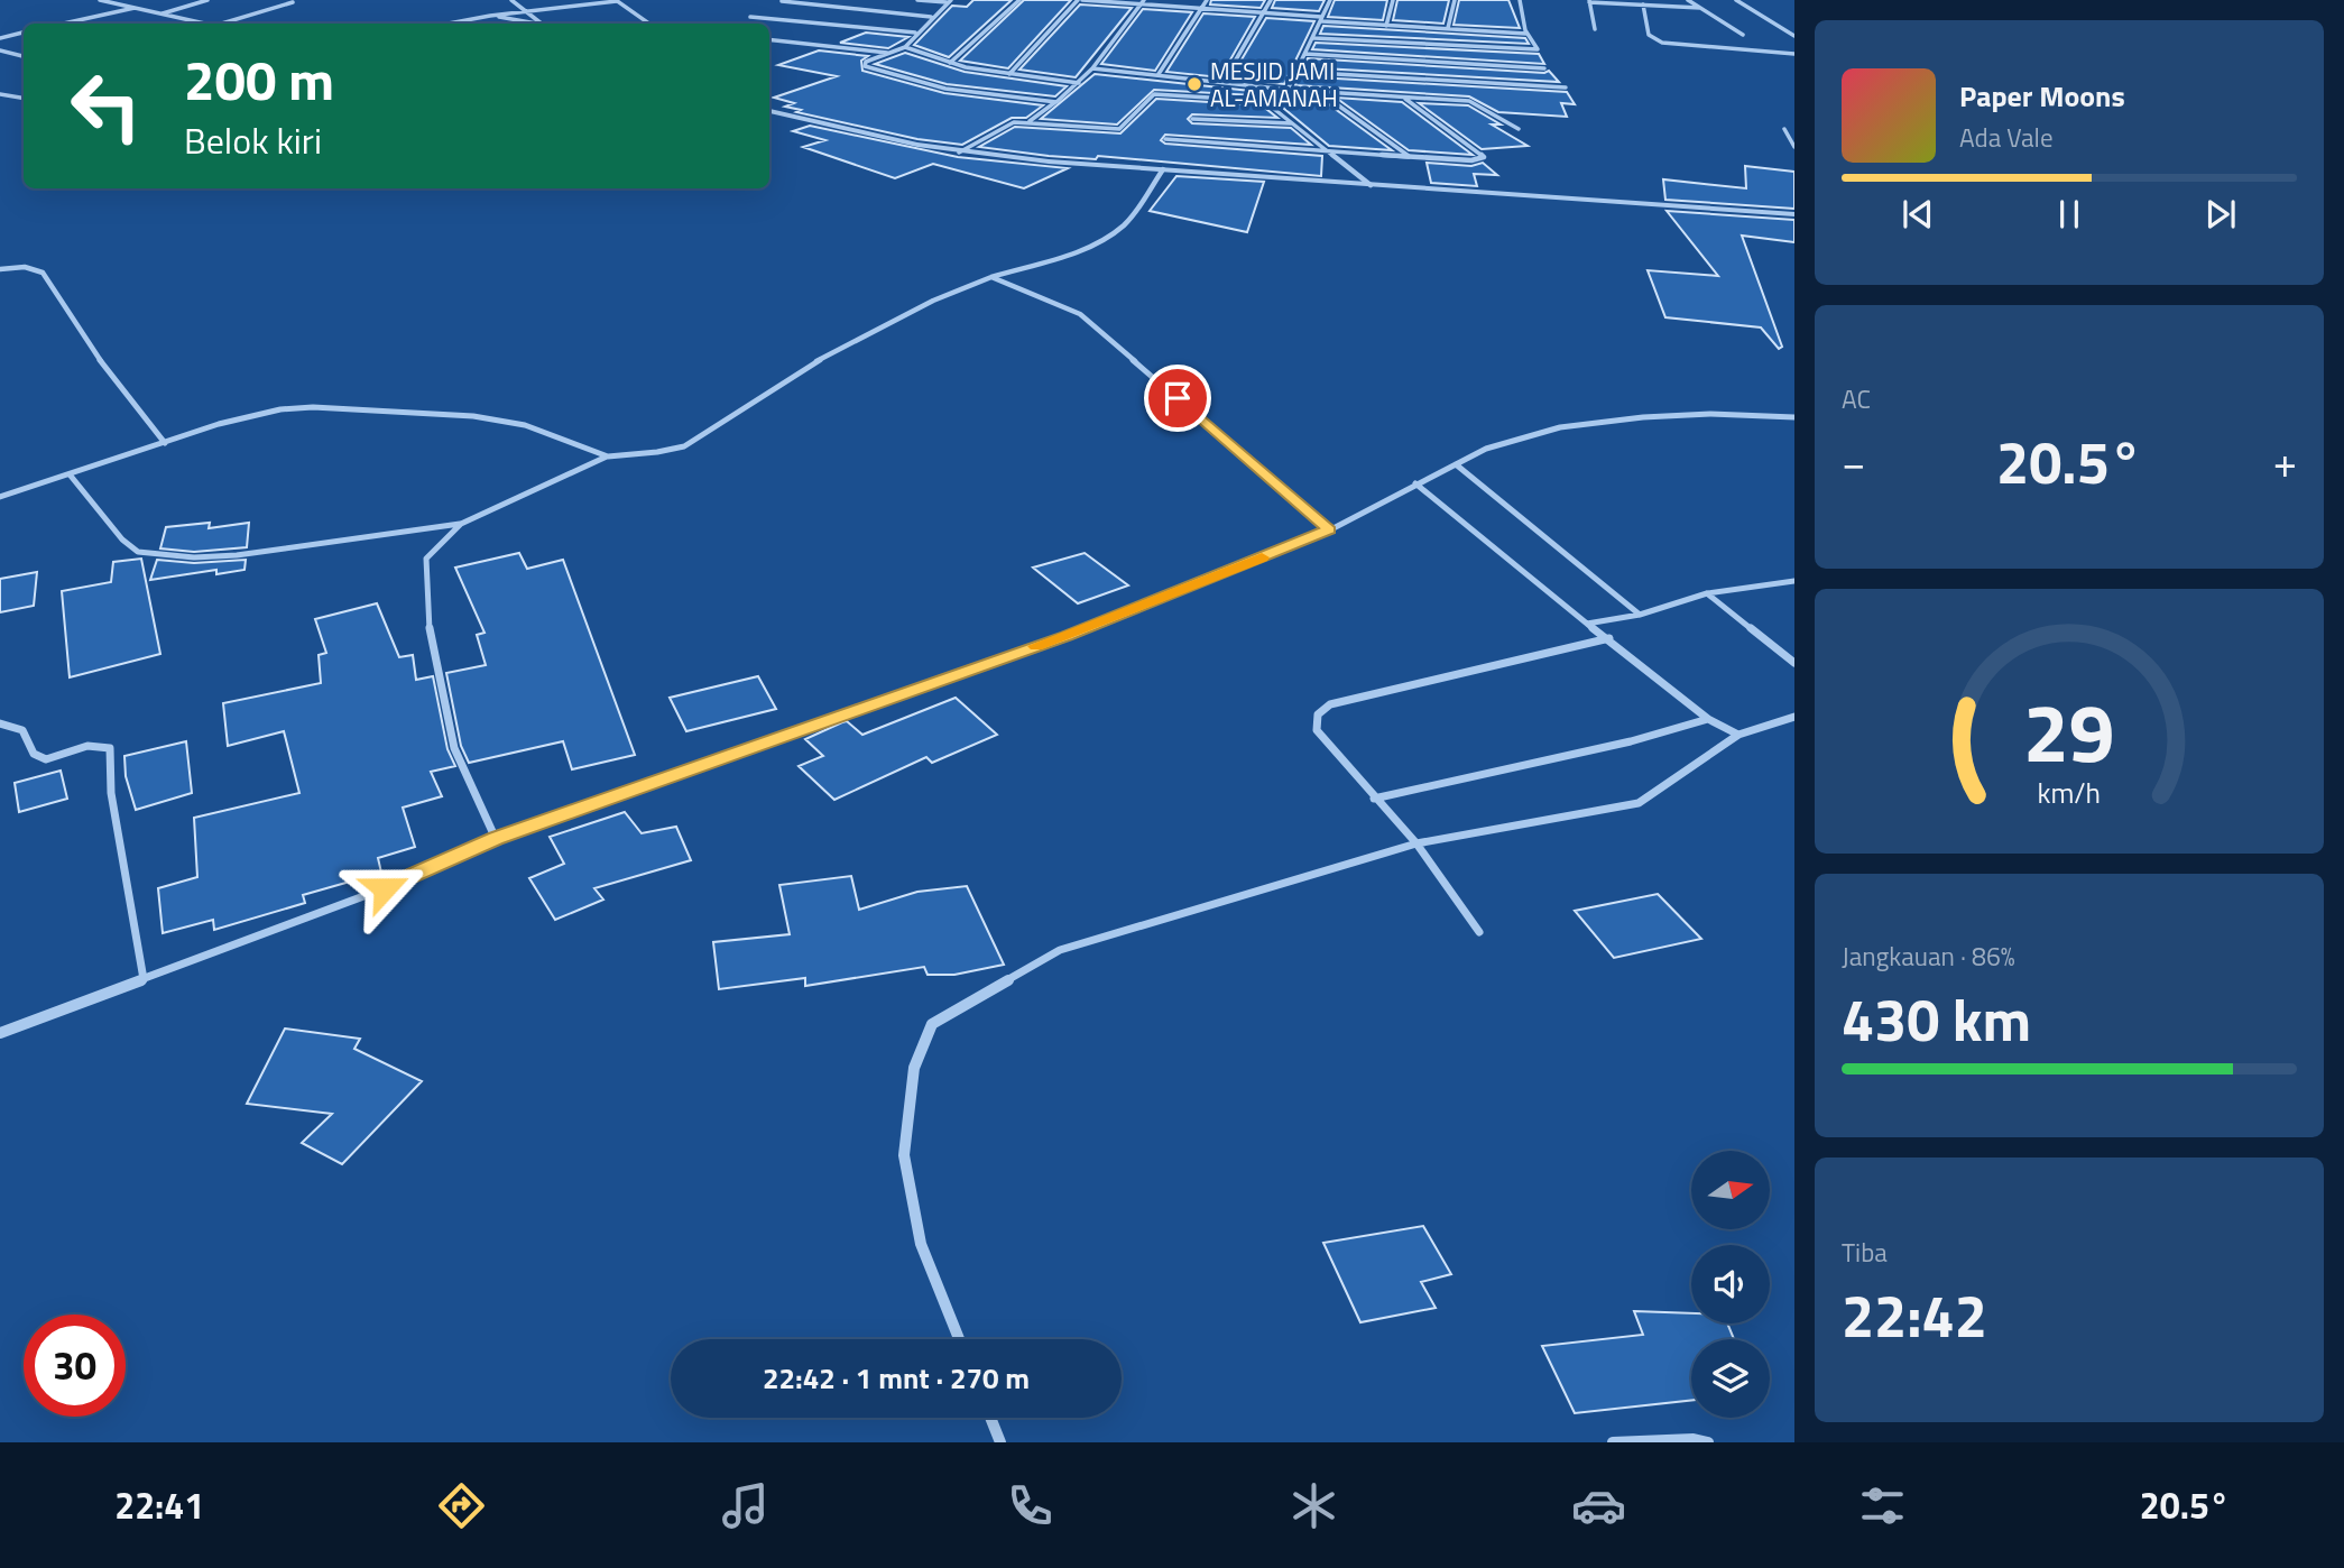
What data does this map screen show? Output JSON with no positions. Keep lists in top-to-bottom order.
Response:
{
  "places": ["MESJID JAMI AL-AMANAH"],
  "north": "right",
  "page": {
    "turn": ["200 m", "Belok kiri"],
    "song": ["Paper Moons", "Ada Vale"],
    "tile": [
      "AC",
      ["Jangkauan · 86%", "430 km"],
      ["Tiba", "22:42"]
    ],
    "heat": ["−", "20.5°", "+"],
    "limit": "30",
    "trip": "22:42 · 1 mnt · 270 m",
    "tabs": ["22:41", "20.5°"],
    "gauge": ["29", "km/h"]
  }
}
